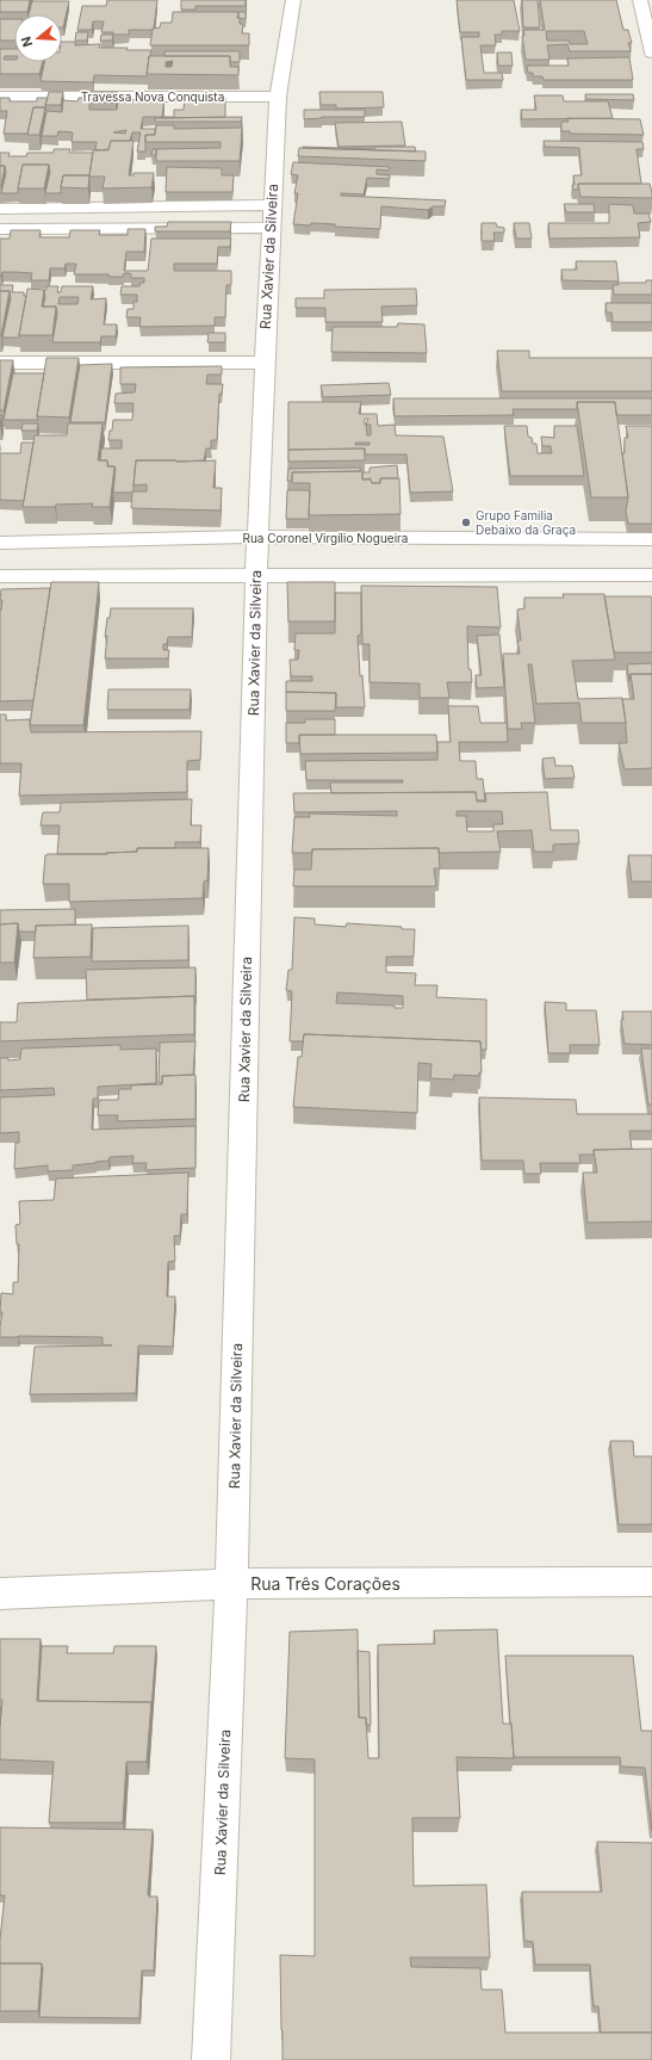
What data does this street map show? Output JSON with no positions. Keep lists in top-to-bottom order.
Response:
{
  "streets": {
    "street": [
      "Travessa Nova Conquista",
      "Rua Xavier da Silveira",
      "Rua Coronel Virgílio Nogueira",
      "Rua Três Corações"
    ]
  },
  "crossings": [
    ["Travessa Nova Conquista", "Rua Xavier da Silveira"],
    ["Rua Xavier da Silveira", "Rua Coronel Virgílio Nogueira"],
    ["Rua Xavier da Silveira", "Rua Três Corações"]
  ],
  "places": ["Grupo Familia Debaixo da Graça"],
  "north": "left"
}
